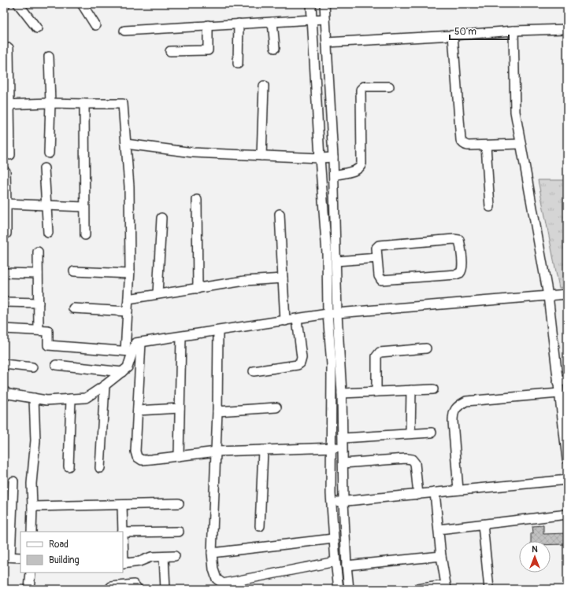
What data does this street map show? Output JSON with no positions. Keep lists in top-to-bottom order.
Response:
{
  "legend": ["Road", "Building"],
  "scale_bar": "50 m",
  "north": "top"
}
